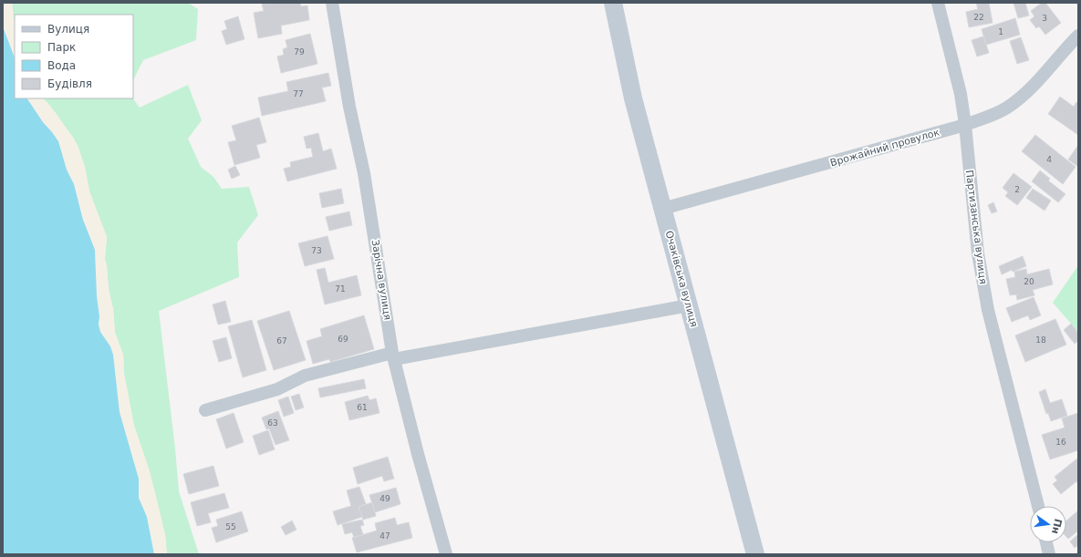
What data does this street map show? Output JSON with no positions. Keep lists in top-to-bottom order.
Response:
{
  "streets": {
    "street": [
      "Врожайний провулок",
      "Партизанська вулиця",
      "Очаківська вулиця",
      "Зарічна вулиця"
    ]
  },
  "crossings": [
    ["Врожайний провулок", "Партизанська вулиця"],
    ["Врожайний провулок", "Очаківська вулиця"]
  ],
  "house_numbers": [
    "22",
    "3",
    "1",
    "79",
    "77",
    "4",
    "2",
    "73",
    "20",
    "71",
    "69",
    "18",
    "67",
    "61",
    "63",
    "16",
    "49",
    "55",
    "47"
  ],
  "legend": [
    "Вулиця",
    "Парк",
    "Вода",
    "Будівля"
  ],
  "north": "right"
}
